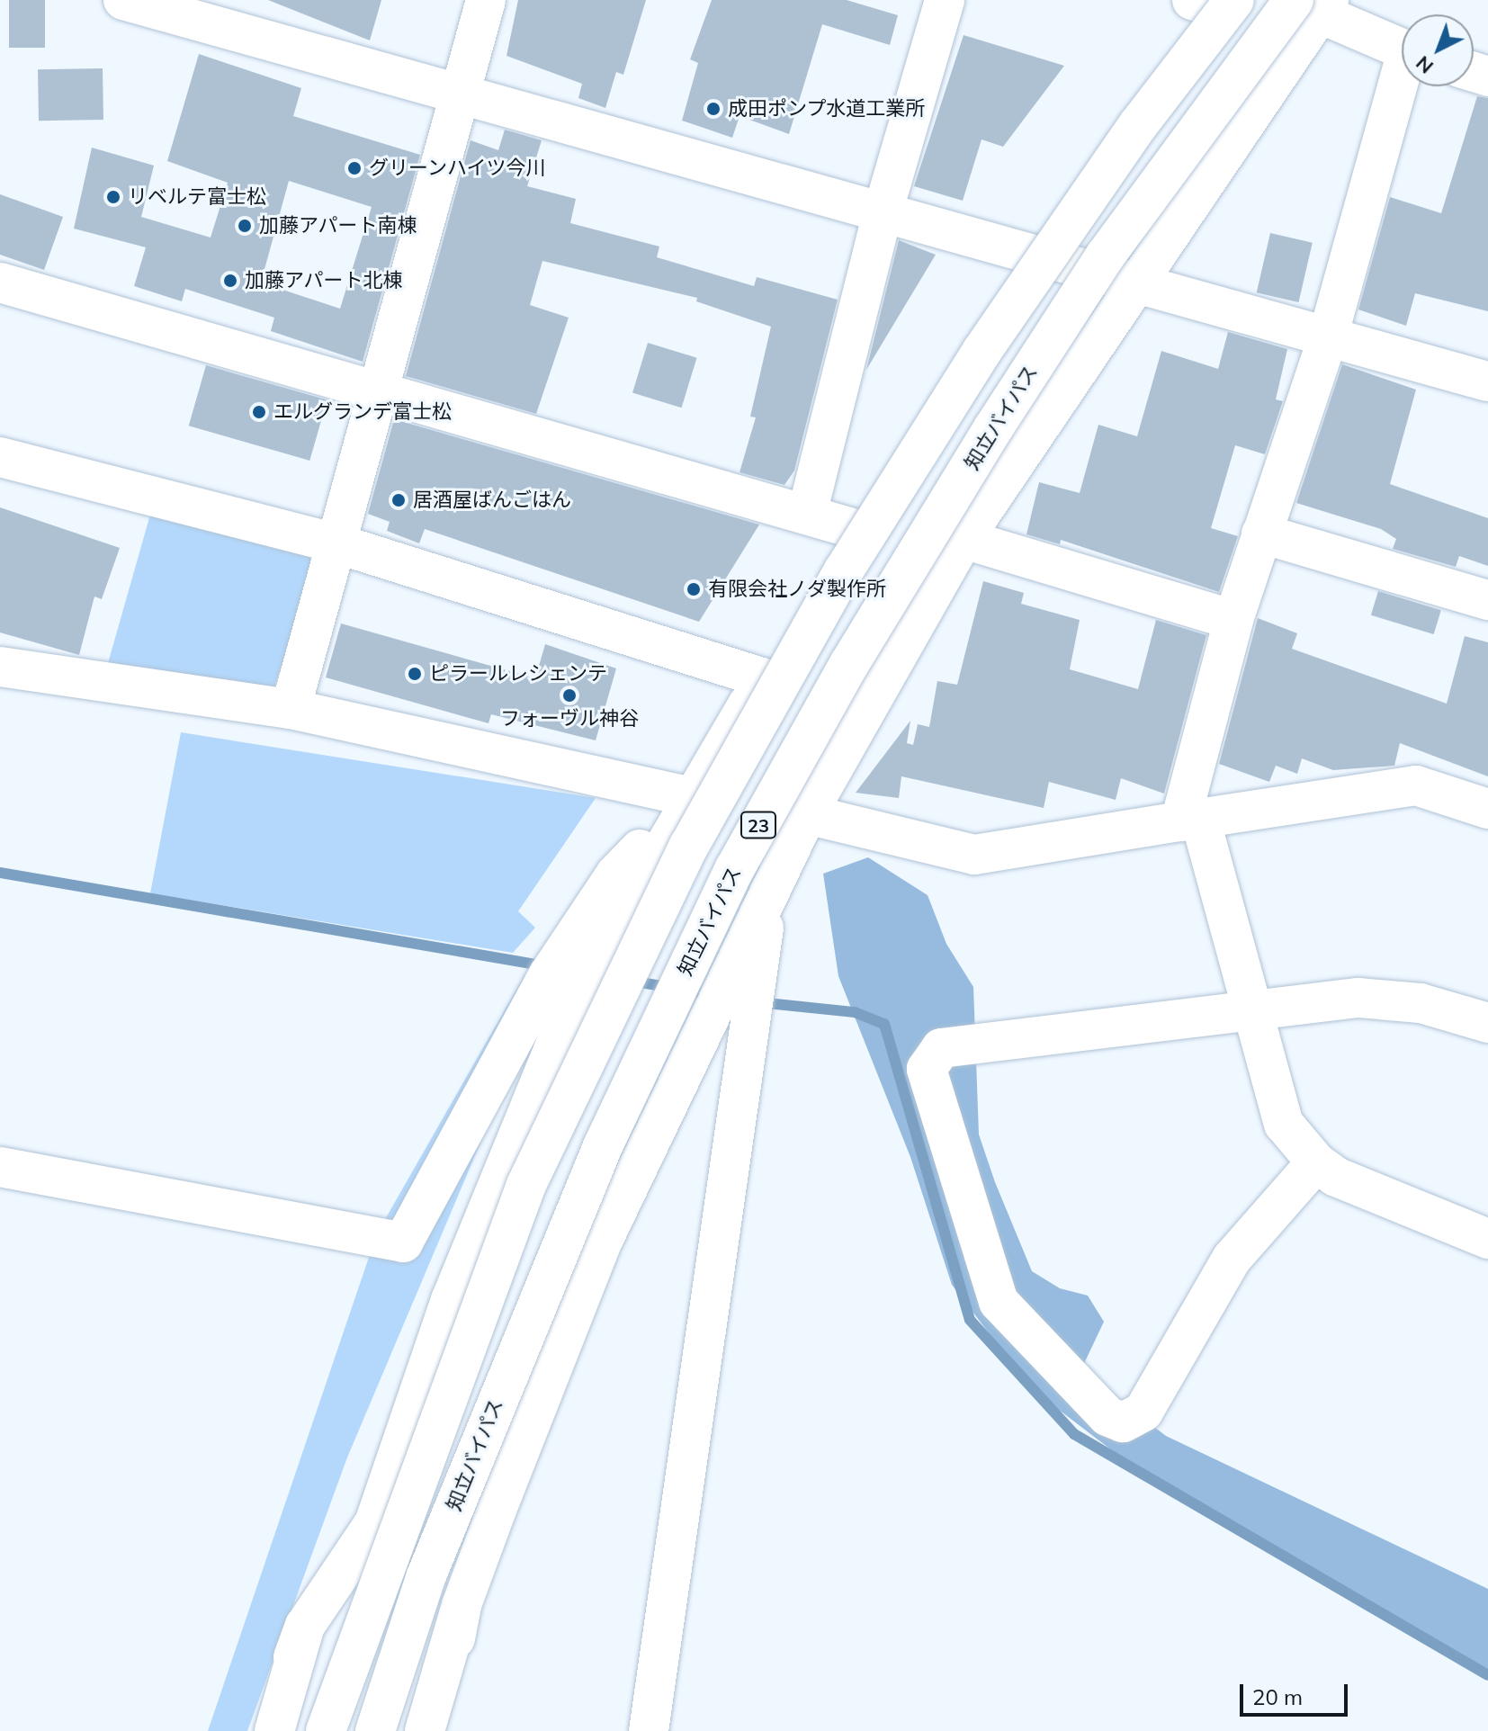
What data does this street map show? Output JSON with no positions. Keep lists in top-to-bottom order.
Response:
{
  "streets": {
    "main road": ["知立バイパス", "23"]
  },
  "places": [
    "成田ポンプ水道工業所",
    "グリーンハイツ今川",
    "リベルテ富士松",
    "加藤アパート南棟",
    "加藤アパート北棟",
    "エルグランデ富士松",
    "居酒屋ばんごはん",
    "有限会社ノダ製作所",
    "ピラールレシェンテ",
    "フォーヴル神谷"
  ],
  "scale_bar": "20 m",
  "north": "bottom left"
}
